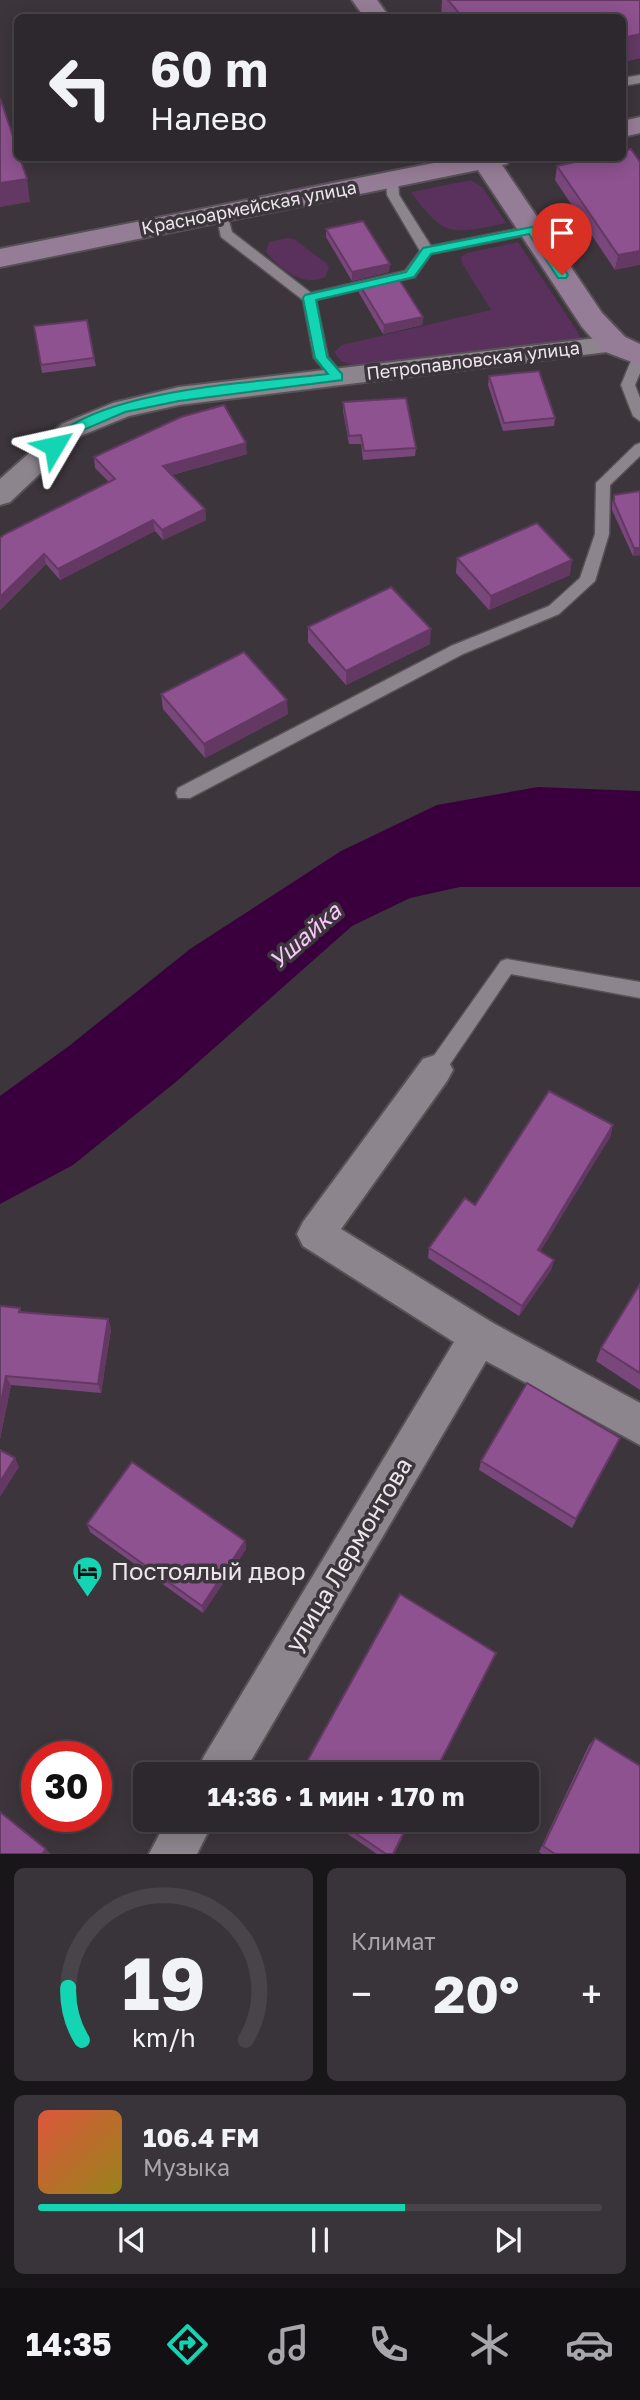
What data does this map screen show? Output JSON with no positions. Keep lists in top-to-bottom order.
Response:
{
  "streets": {
    "main road": ["Красноармейская улица"],
    "street": ["Петропавловская улица", "улица Лермонтова"]
  },
  "water": ["Ушайка"],
  "places": {
    "hotel": ["Постоялый двор"]
  },
  "page": {
    "turn": ["60 m", "Налево"],
    "limit": "30",
    "trip": "14:36 · 1 мин · 170 m",
    "tile": "Климат",
    "heat": ["−", "20°", "+"],
    "song": ["106.4 FM", "Музыка"],
    "tabs": "14:35",
    "gauge": ["19", "km/h"]
  }
}
